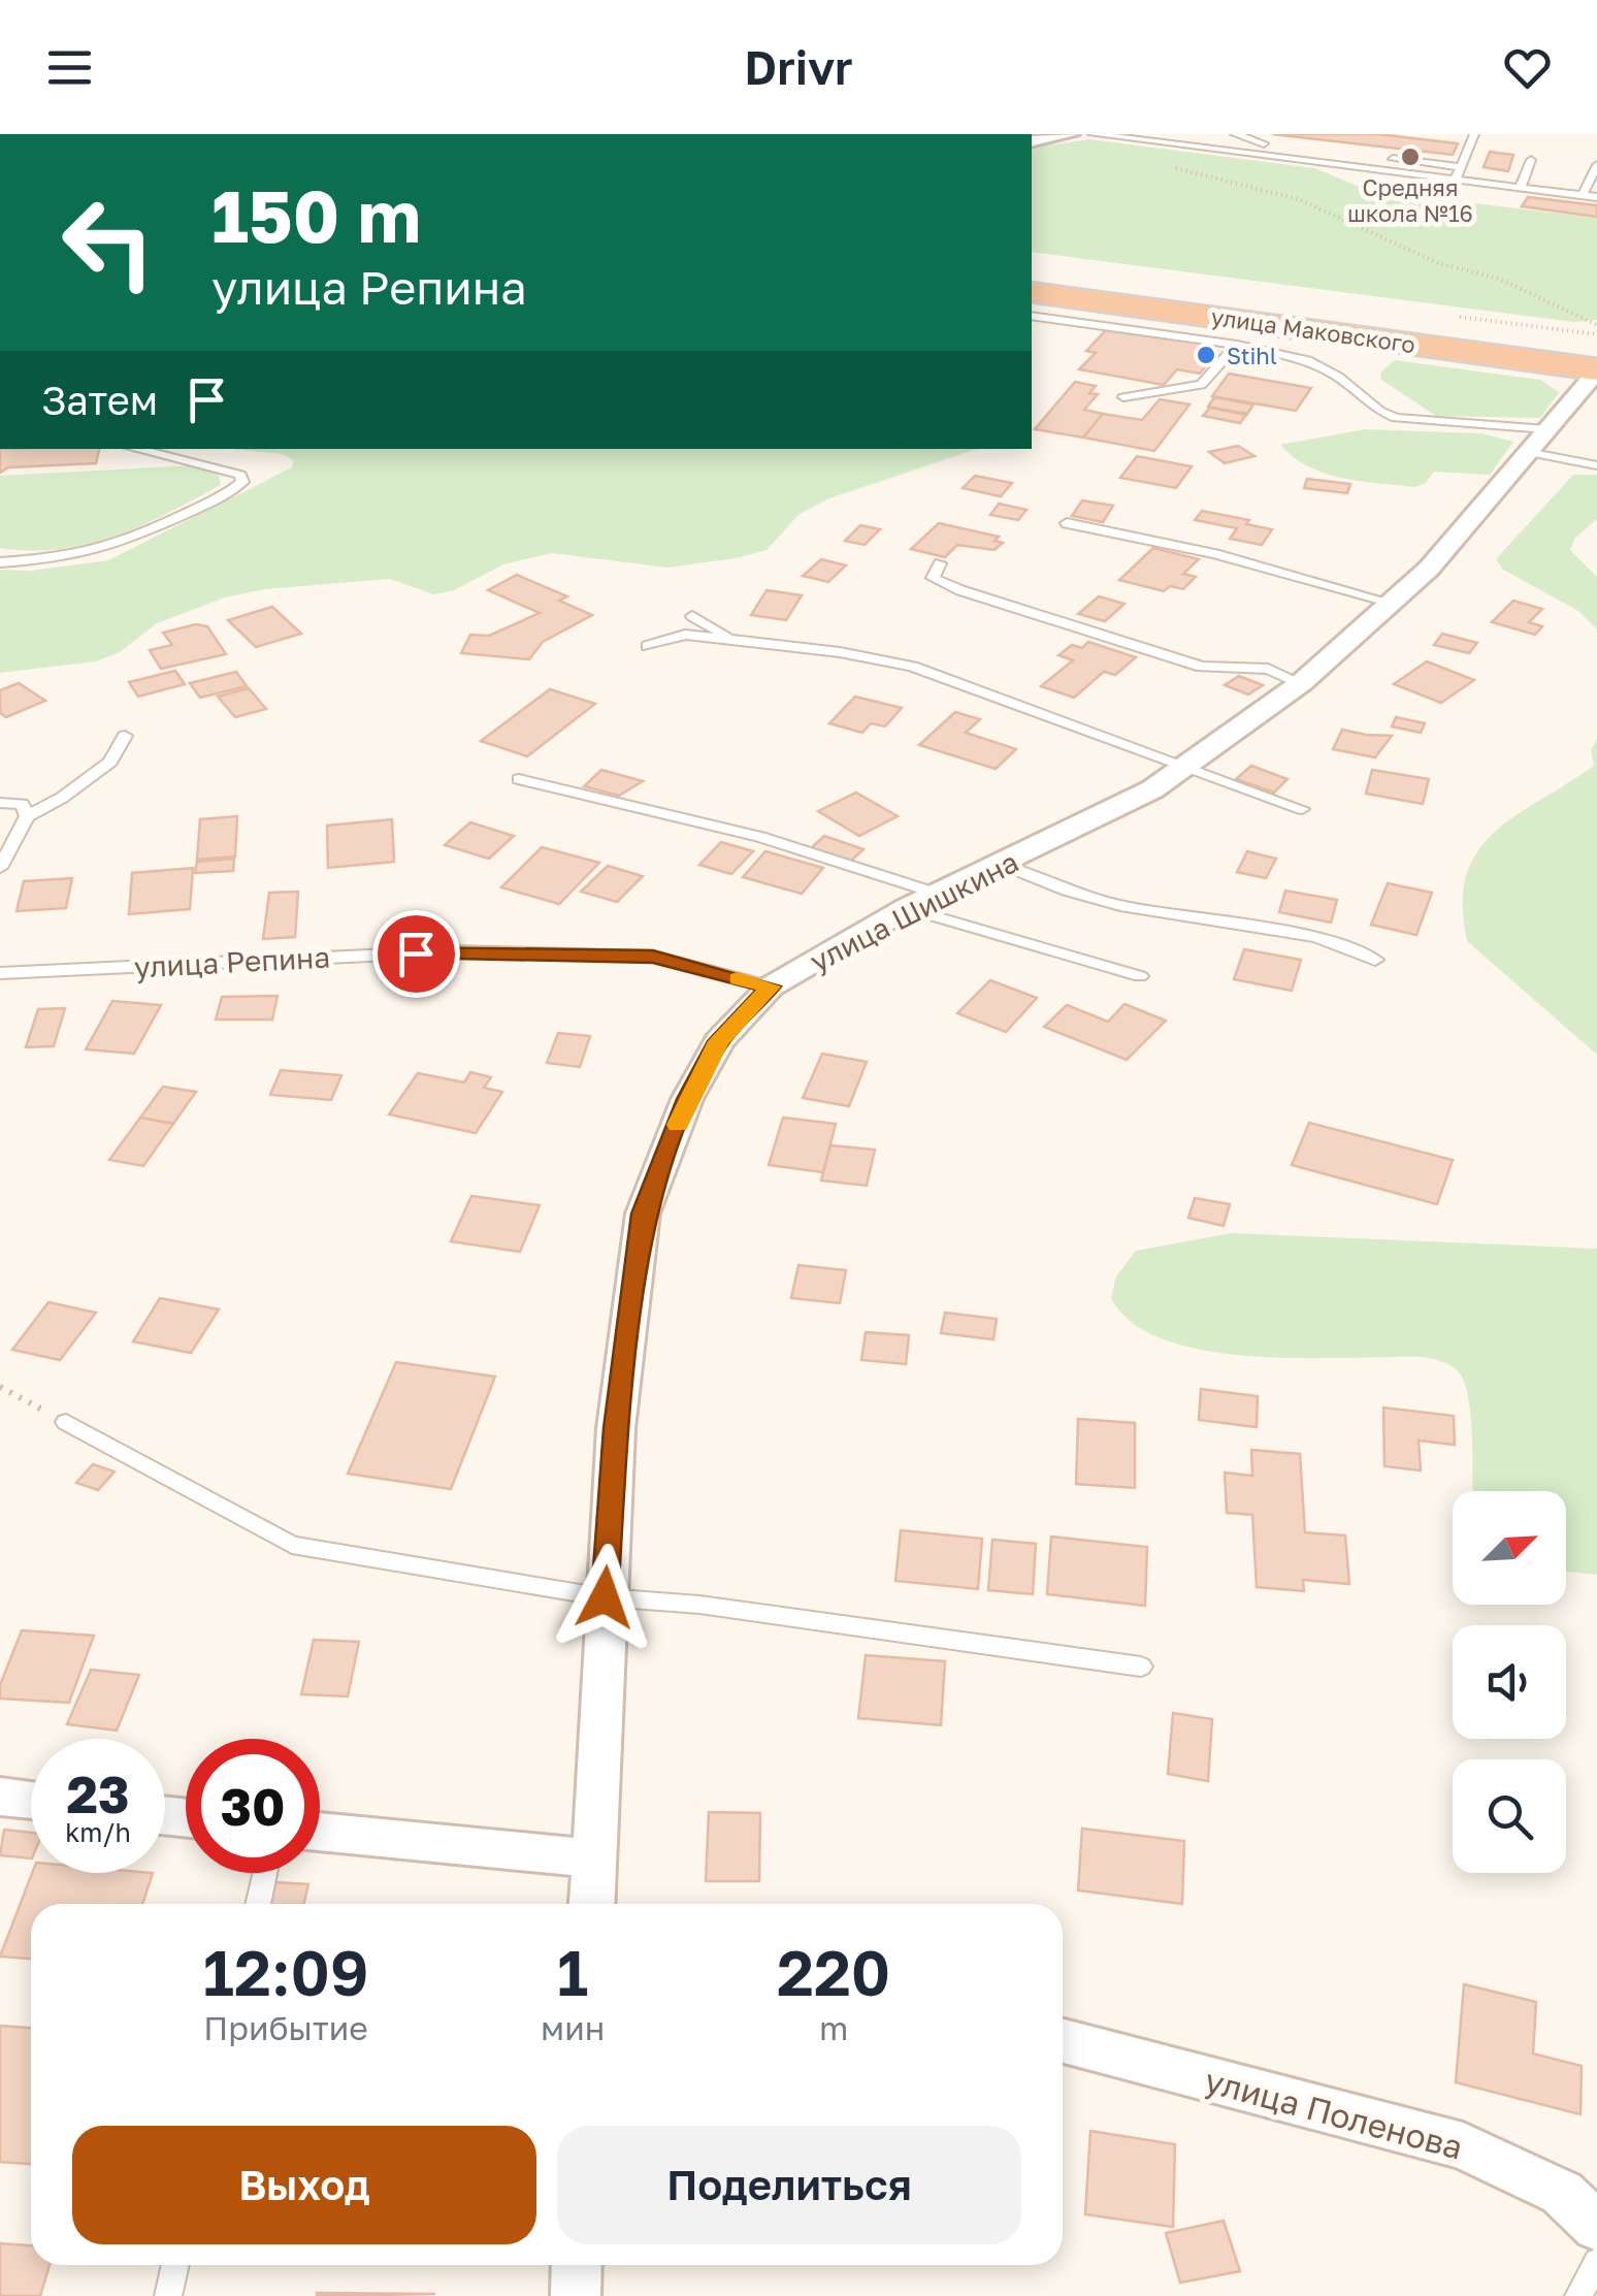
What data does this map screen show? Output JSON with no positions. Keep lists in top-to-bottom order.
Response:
{
  "streets": {
    "highway": ["улица Маковского"],
    "street": ["улица Шишкина", "улица Поленова"],
    "lane": ["улица Репина"]
  },
  "crossings": [
    ["улица Маковского", "улица Шишкина"],
    ["улица Шишкина", "улица Репина"]
  ],
  "places": ["Средняя школа №16", "Stihl"],
  "north": "top right",
  "page": {
    "header": "Drivr",
    "turn": ["150 m", "улица Репина"],
    "then": "Затем",
    "speed": "23 km/h",
    "limit": "30",
    "eta": [
      "12:09",
      "Прибытие",
      "1",
      "мин",
      "220",
      "m"
    ],
    "buttons": ["Выход", "Поделиться"]
  }
}
